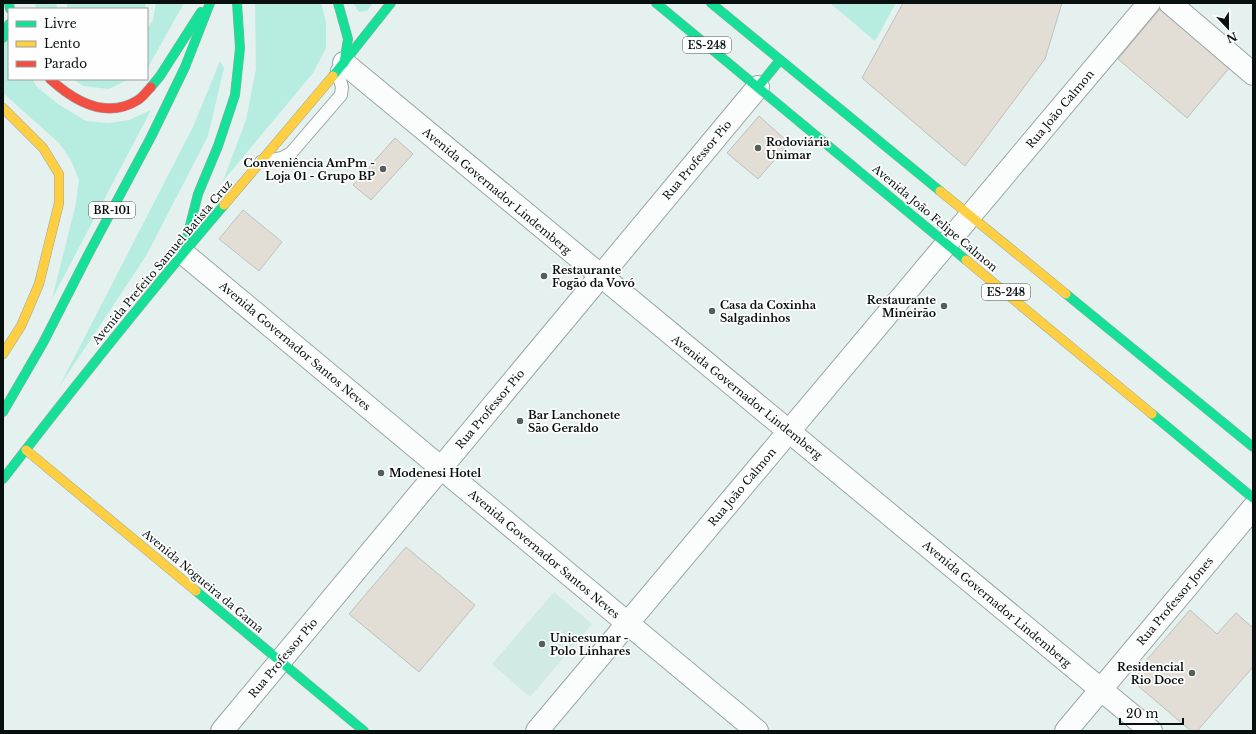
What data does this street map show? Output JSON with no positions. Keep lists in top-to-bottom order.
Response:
{
  "streets": {
    "main road": [
      "ES-248",
      "BR-101",
      "Avenida João Felipe Calmon",
      "Avenida Prefeito Samuel Batista Cruz",
      "Avenida Nogueira da Gama"
    ],
    "street": [
      "Rua João Calmon",
      "Rua Professor Pio",
      "Avenida Governador Lindemberg",
      "Avenida Governador Santos Neves",
      "Rua Professor Jones"
    ]
  },
  "crossings": [
    ["ES-248", "Rua João Calmon"],
    ["Rua João Calmon", "Avenida Governador Lindemberg"],
    ["Rua João Calmon", "Avenida João Felipe Calmon"],
    ["Rua João Calmon", "Avenida Governador Santos Neves"],
    ["Rua Professor Pio", "Avenida Governador Lindemberg"],
    ["Rua Professor Pio", "Avenida João Felipe Calmon"],
    ["Rua Professor Pio", "Avenida Governador Santos Neves"],
    ["Rua Professor Pio", "Avenida Nogueira da Gama"],
    ["Avenida Governador Lindemberg", "Avenida Prefeito Samuel Batista Cruz"],
    ["Avenida Governador Lindemberg", "Rua Professor Jones"],
    ["Avenida Prefeito Samuel Batista Cruz", "Avenida Governador Santos Neves"],
    ["Avenida Prefeito Samuel Batista Cruz", "Avenida Nogueira da Gama"]
  ],
  "places": [
    "Rodoviária Unimar",
    "Conveniência AmPm - Loja 01 - Grupo BP",
    "Restaurante Fogão da Vovó",
    "Restaurante Mineirão",
    "Casa da Coxinha Salgadinhos",
    "Bar Lanchonete São Geraldo",
    "Modenesi Hotel",
    "Unicesumar - Polo Linhares",
    "Residencial Rio Doce"
  ],
  "legend": ["Livre", "Lento", "Parado"],
  "scale_bar": "20 m",
  "north": "bottom"
}
